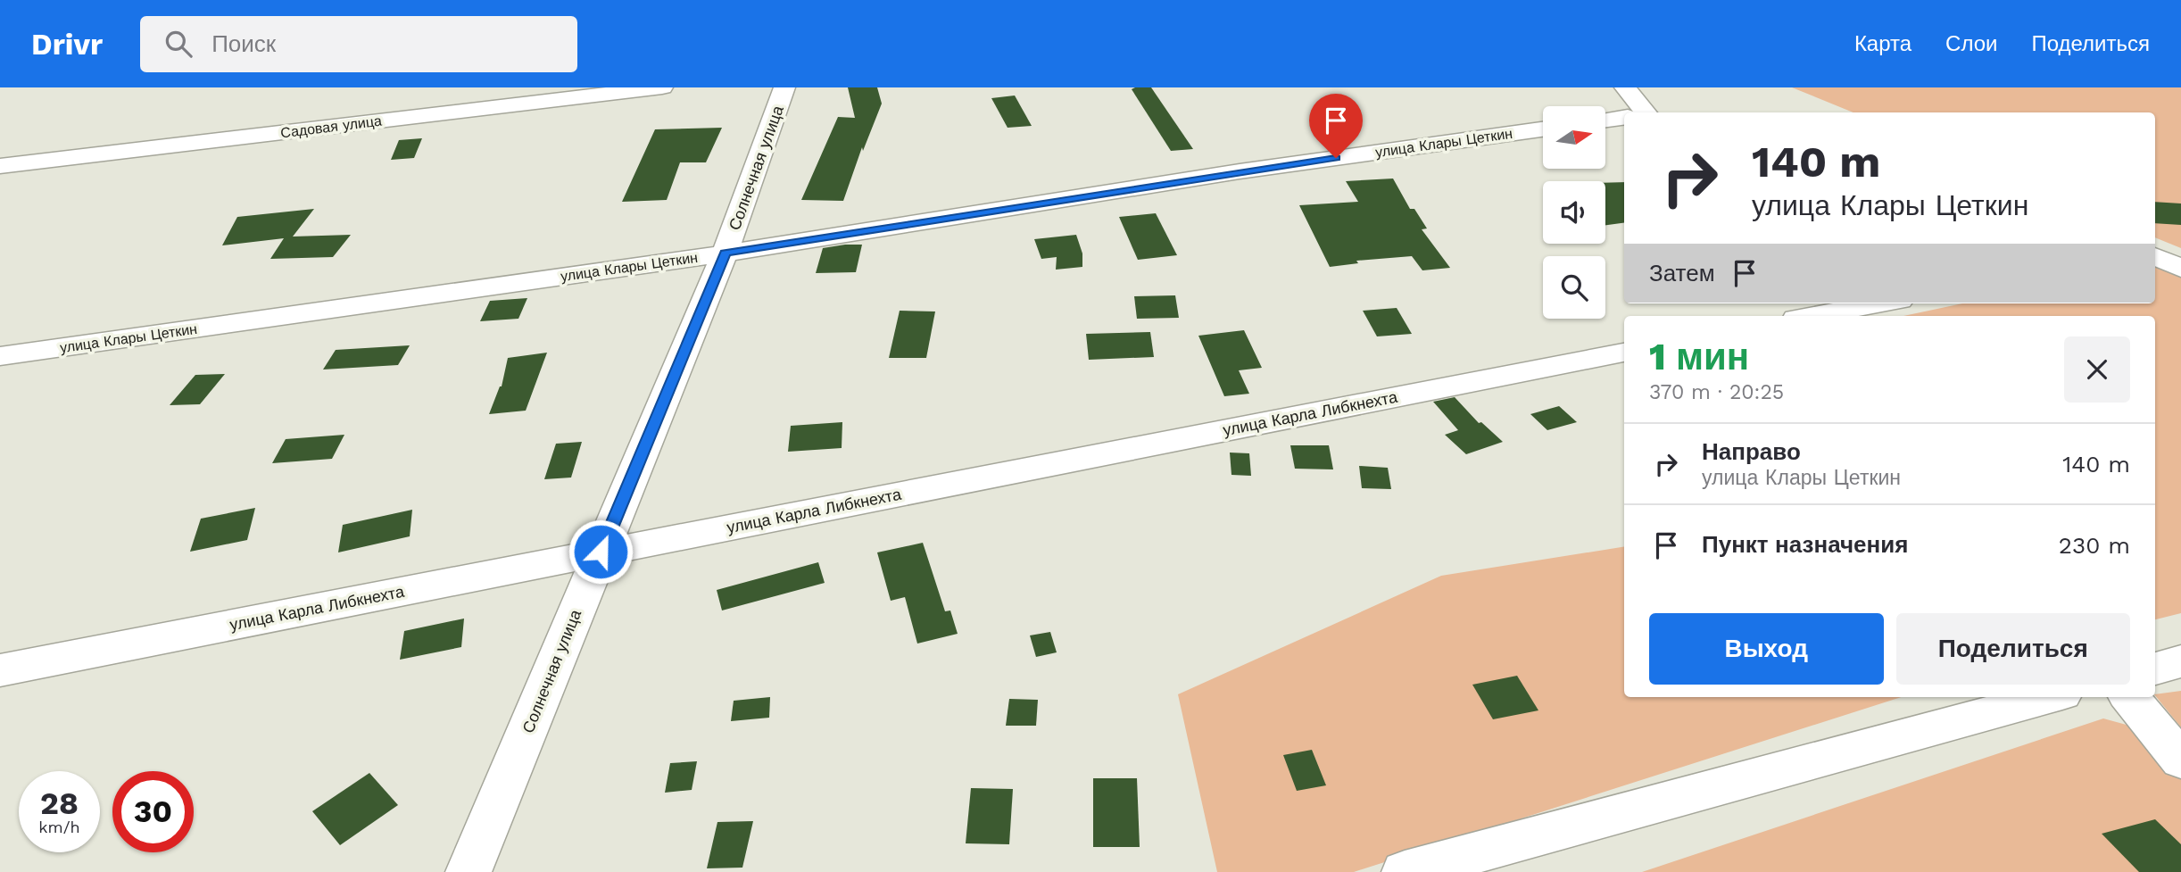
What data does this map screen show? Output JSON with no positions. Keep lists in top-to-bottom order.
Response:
{
  "streets": {
    "street": [
      "Садовая улица",
      "улица Клары Цеткин",
      "Солнечная улица",
      "улица Карла Либкнехта"
    ]
  },
  "crossings": [
    ["улица Клары Цеткин", "Солнечная улица"],
    ["Солнечная улица", "улица Карла Либкнехта"]
  ],
  "north": "right",
  "page": {
    "header": "Drivr",
    "search": "Поиск",
    "nav": ["Карта", "Слои", "Поделиться"],
    "turn": ["140 m", "улица Клары Цеткин"],
    "then": "Затем",
    "heading": ["1 мин", "370 m · 20:25"],
    "list": [
      {
        "name": "Направо",
        "note": "улица Клары Цеткин",
        "value": "140 m"
      },
      {
        "name": "Пункт назначения",
        "value": "230 m"
      }
    ],
    "buttons": ["Выход", "Поделиться"],
    "speed": "28 km/h",
    "limit": "30"
  }
}
